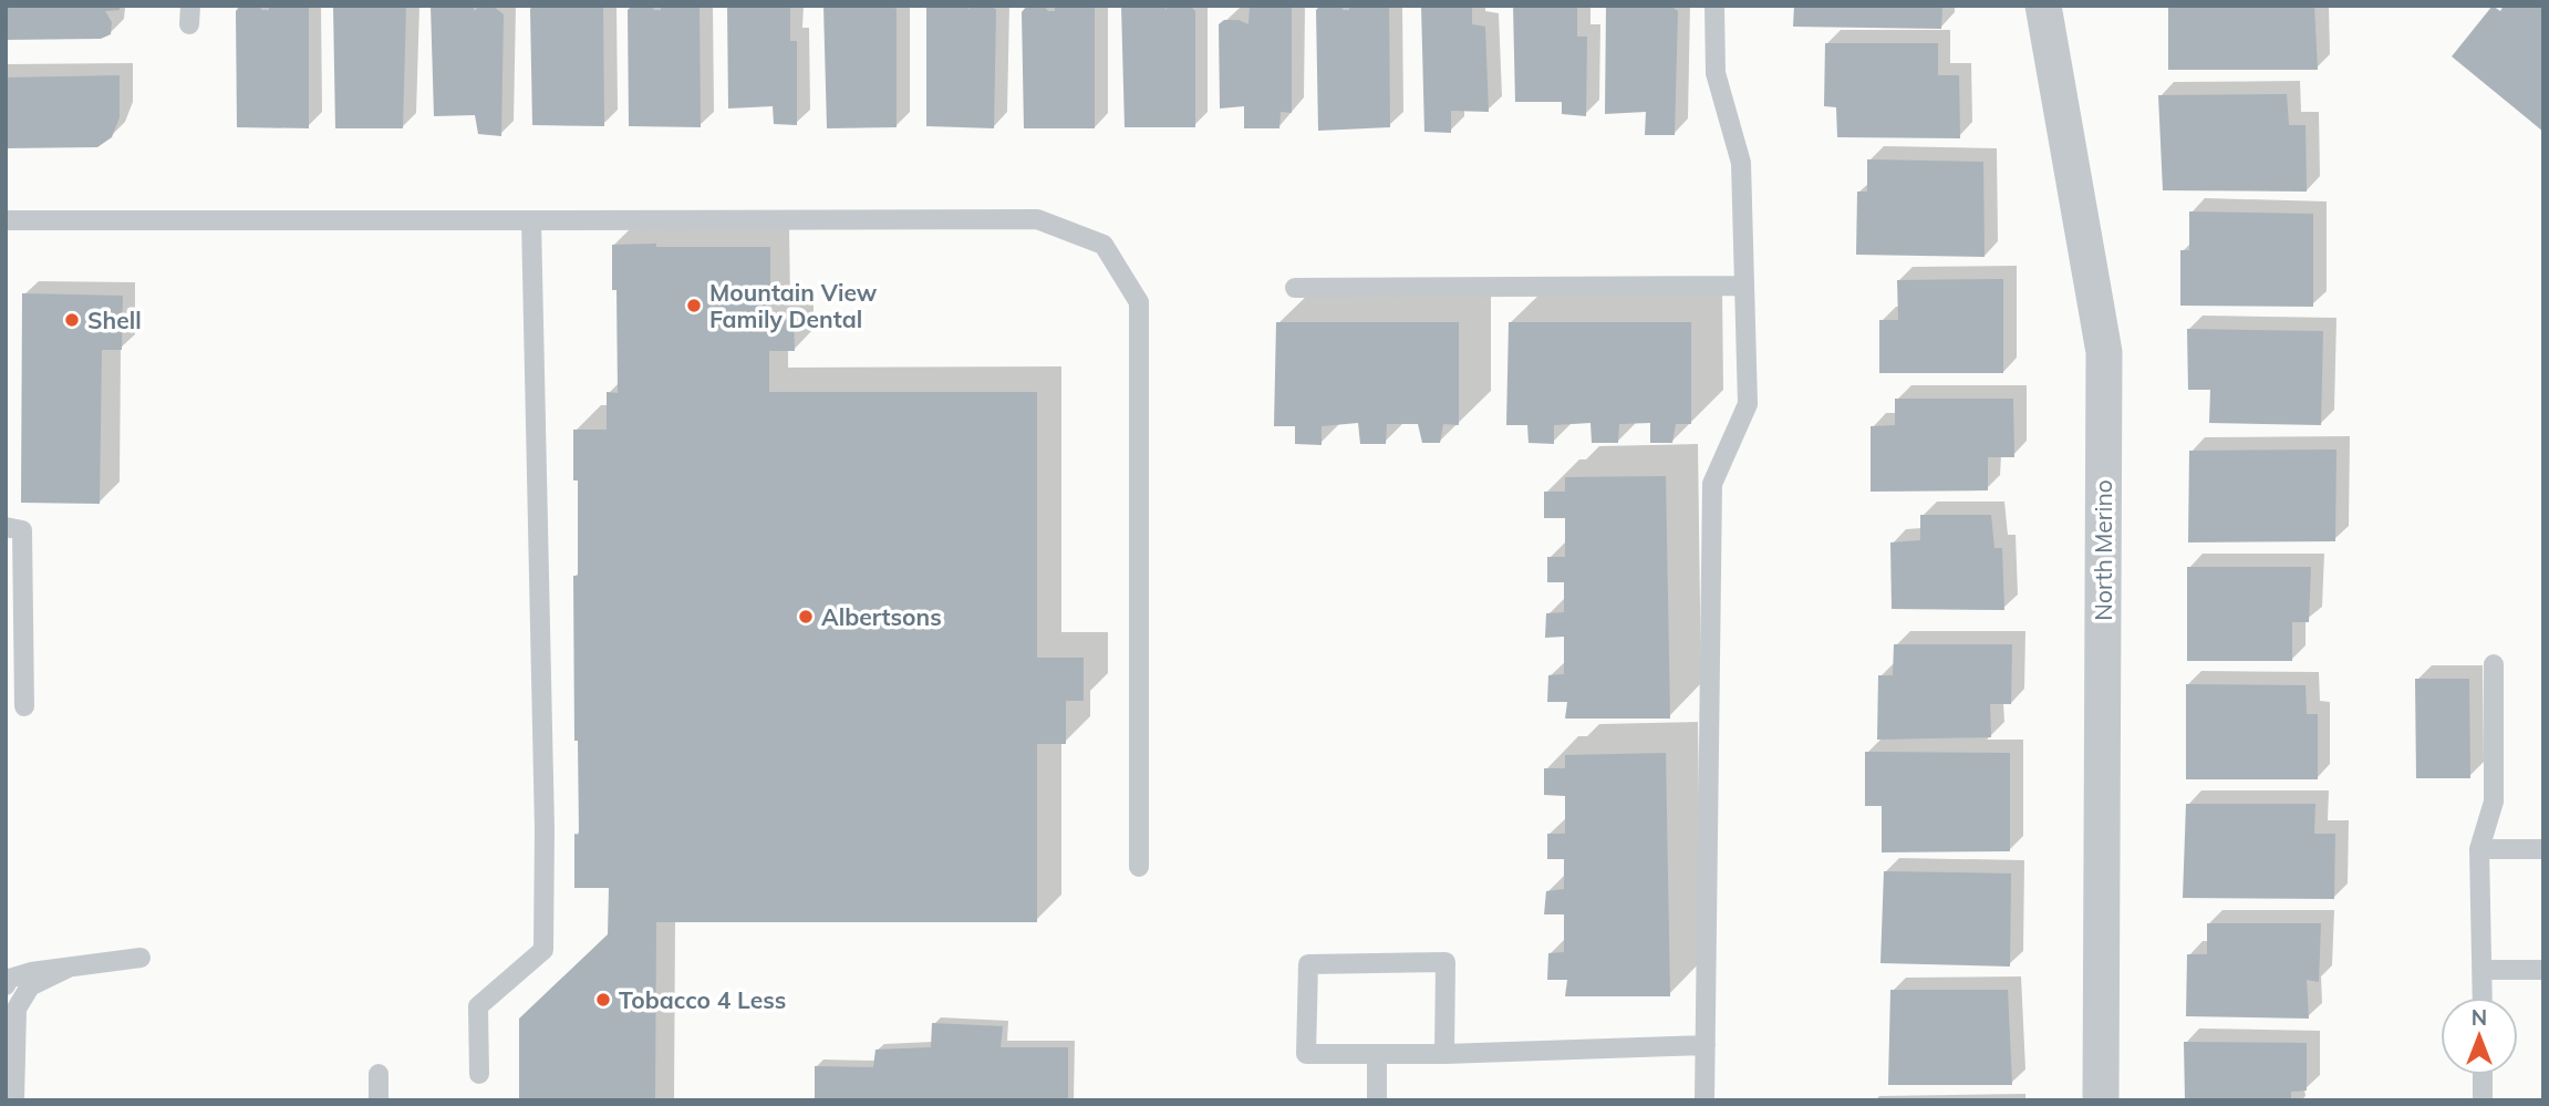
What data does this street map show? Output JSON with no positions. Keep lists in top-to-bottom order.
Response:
{
  "streets": {
    "street": ["North Merino"]
  },
  "places": [
    "Mountain View Family Dental",
    "Shell",
    "Albertsons",
    "Tobacco 4 Less"
  ],
  "north": "top"
}
